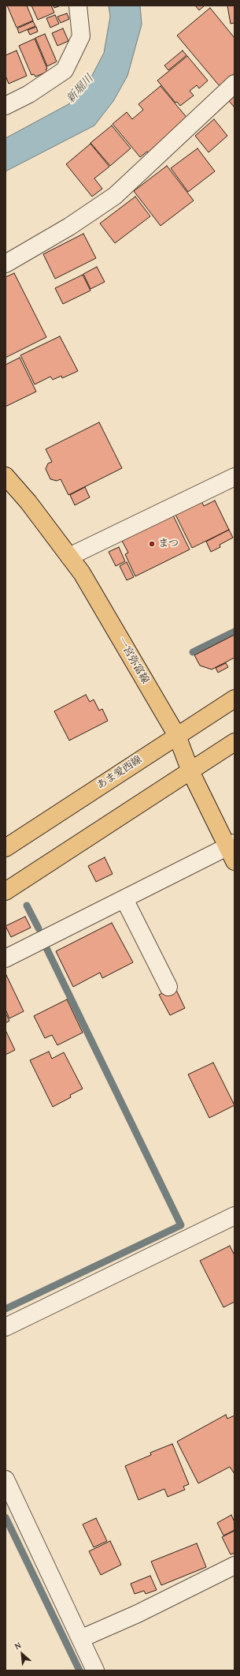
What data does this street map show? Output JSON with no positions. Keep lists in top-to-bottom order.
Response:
{
  "streets": {
    "main road": ["一宮弥富線", "あま愛西線"]
  },
  "crossings": [
    ["一宮弥富線", "あま愛西線"]
  ],
  "water": ["新堀川"],
  "places": ["まつ"],
  "north": "top left"
}
